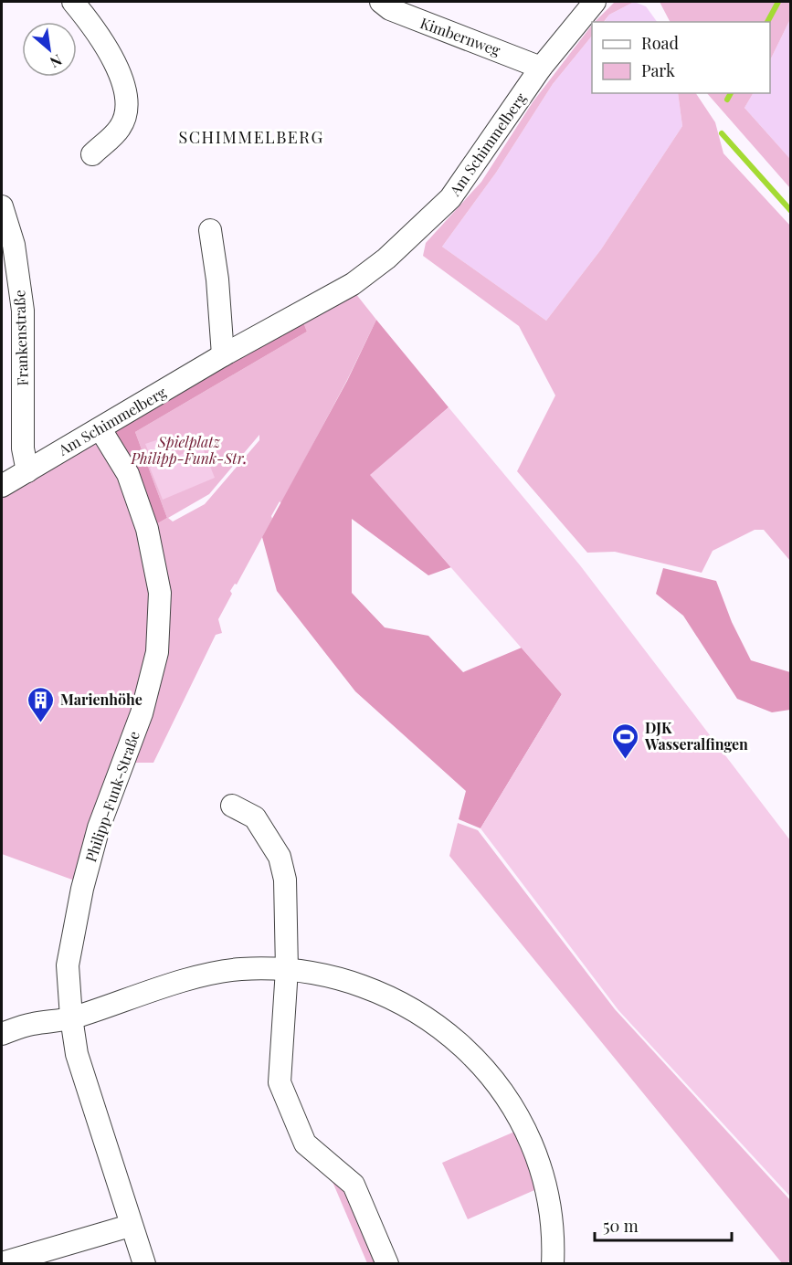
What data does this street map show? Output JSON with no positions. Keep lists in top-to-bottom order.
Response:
{
  "streets": {
    "street": [
      "Kimbernweg",
      "Am Schimmelberg",
      "Frankenstraße",
      "Philipp-Funk-Straße"
    ]
  },
  "crossings": [
    ["Kimbernweg", "Am Schimmelberg"],
    ["Am Schimmelberg", "Frankenstraße"],
    ["Am Schimmelberg", "Philipp-Funk-Straße"]
  ],
  "districts": ["SCHIMMELBERG"],
  "parks": ["Spielplatz Philipp-Funk-Str."],
  "places": {
    "building": ["Marienhöhe"],
    "sports": ["DJK Wasseralfingen"]
  },
  "legend": ["Road", "Park"],
  "scale_bar": "50 m",
  "north": "bottom right"
}
